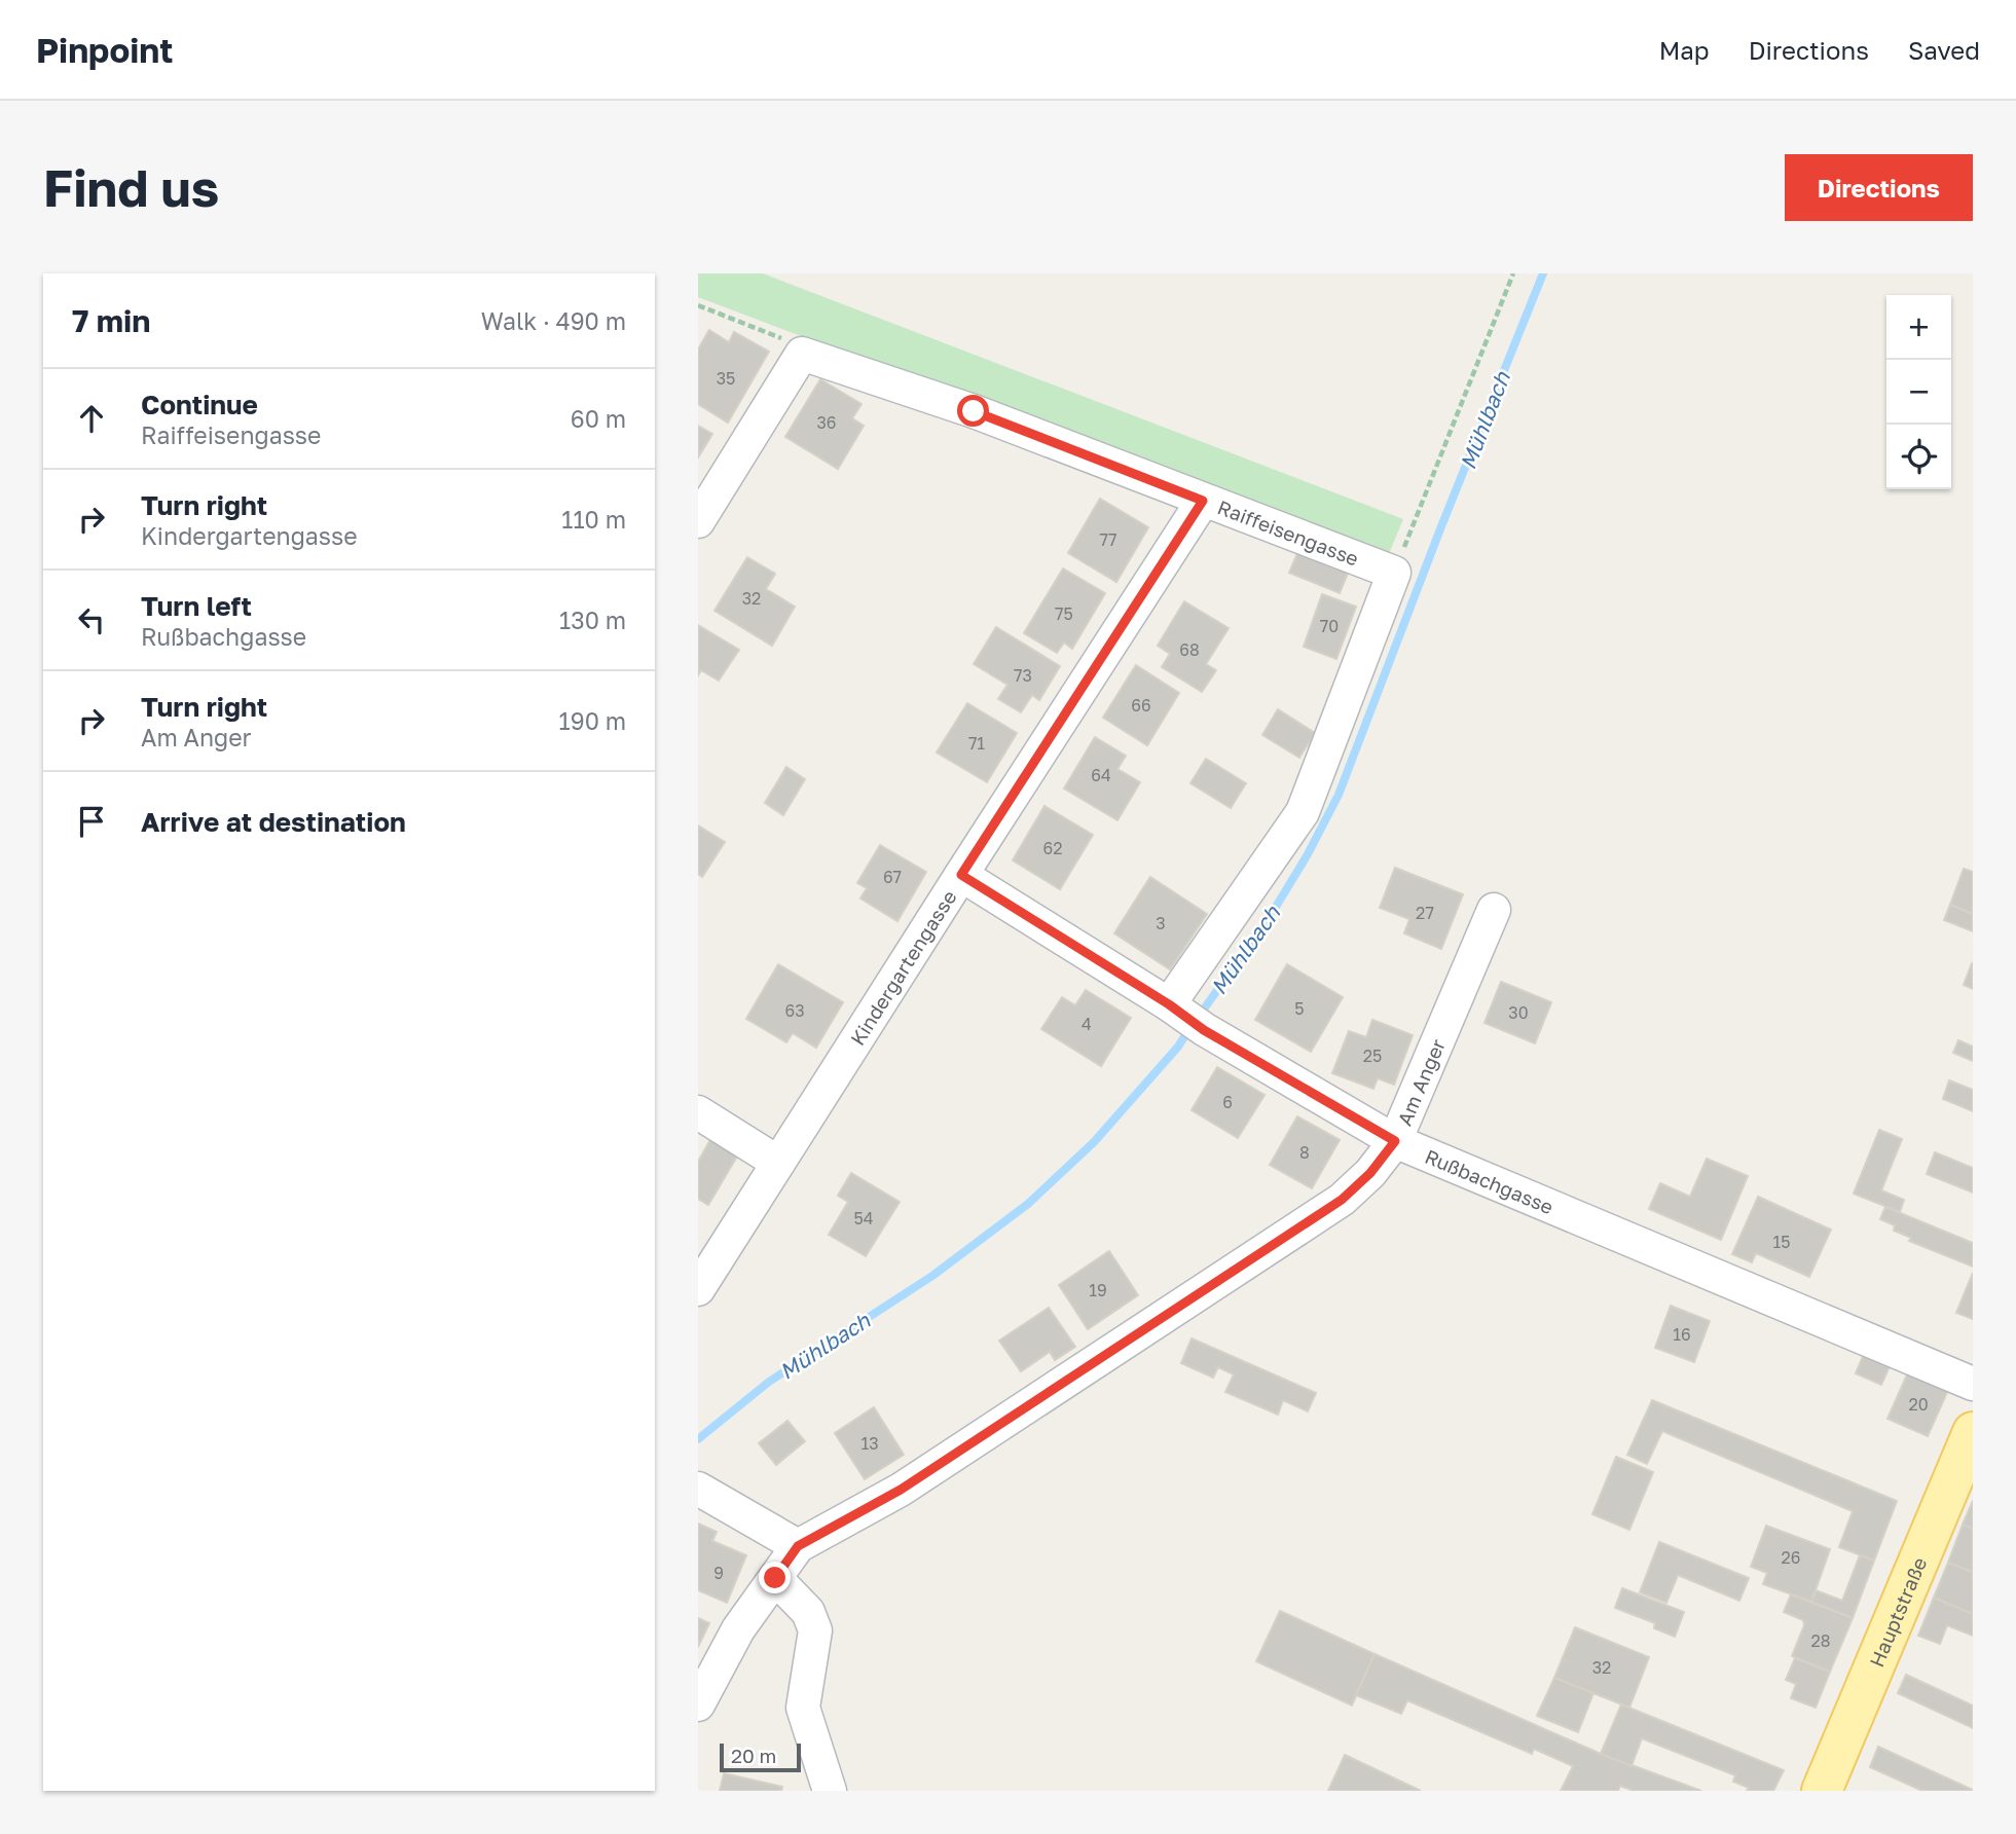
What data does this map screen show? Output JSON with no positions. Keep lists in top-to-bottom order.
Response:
{
  "streets": {
    "main road": ["Hauptstraße"],
    "street": [
      "Raiffeisengasse",
      "Kindergartengasse",
      "Am Anger",
      "Rußbachgasse"
    ]
  },
  "crossings": [
    ["Raiffeisengasse", "Kindergartengasse"],
    ["Kindergartengasse", "Rußbachgasse"],
    ["Am Anger", "Rußbachgasse"]
  ],
  "water": ["Mühlbach"],
  "house_numbers": [
    "35",
    "36",
    "77",
    "32",
    "75",
    "70",
    "68",
    "73",
    "66",
    "71",
    "64",
    "62",
    "67",
    "27",
    "3",
    "5",
    "63",
    "30",
    "4",
    "25",
    "6",
    "8",
    "54",
    "15",
    "19",
    "16",
    "20",
    "13",
    "26",
    "9",
    "28",
    "32"
  ],
  "scale_bar": "20 m",
  "page": {
    "header": "Pinpoint",
    "nav": ["Map", "Directions", "Saved"],
    "buttons": "Directions",
    "title": "Find us",
    "heading": ["7 min", "Walk · 490 m"],
    "map_buttons": ["+", "−"],
    "list": [
      ["Continue", "Raiffeisengasse", "60 m"],
      ["Turn right", "Kindergartengasse", "110 m"],
      ["Turn left", "Rußbachgasse", "130 m"],
      ["Turn right", "Am Anger", "190 m"],
      "Arrive at destination"
    ],
    "scale": "20 m"
  }
}
